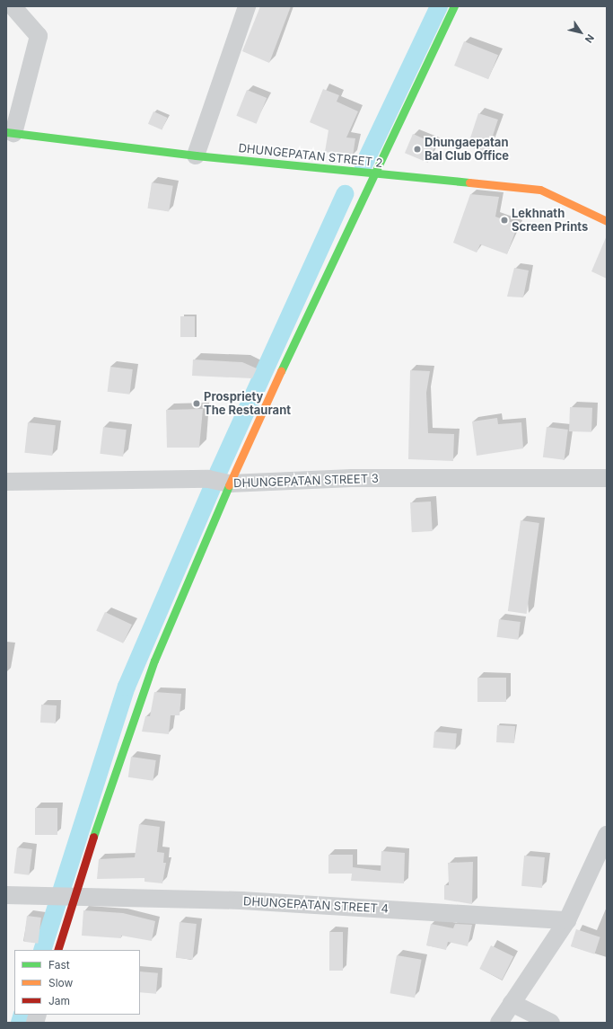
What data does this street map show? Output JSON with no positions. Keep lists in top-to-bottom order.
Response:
{
  "streets": {
    "street": ["DHUNGEPATAN STREET 2", "DHUNGEPATAN STREET 3", "DHUNGEPATAN STREET 4"]
  },
  "places": ["Dhungaepatan Bal Club Office", "Lekhnath Screen Prints", "Prospriety The Restaurant"],
  "legend": ["Fast", "Slow", "Jam"],
  "north": "bottom right"
}
